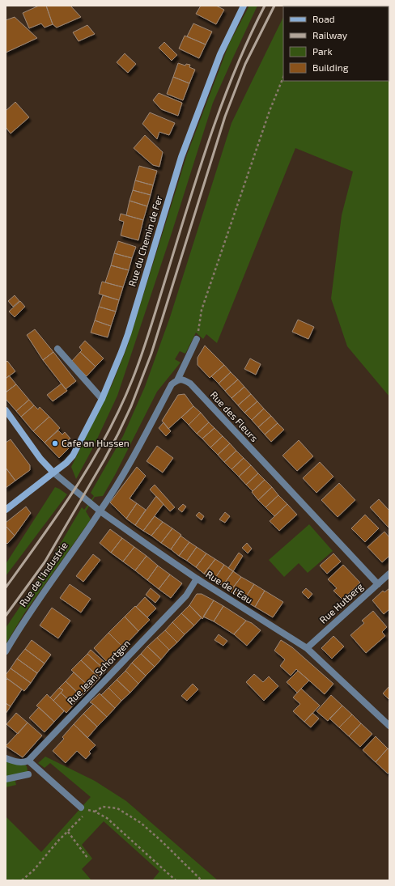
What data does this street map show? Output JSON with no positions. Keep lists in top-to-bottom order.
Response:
{
  "streets": {
    "main road": ["Rue du Chemin de Fer"],
    "street": [
      "Rue des Fleurs",
      "Rue de l'Industrie",
      "Rue de l'Eau",
      "Rue Hutberg",
      "Rue Jean Schortgen"
    ]
  },
  "crossings": [
    ["Rue du Chemin de Fer", "Rue de l'Eau"],
    ["Rue des Fleurs", "Rue Hutberg"],
    ["Rue de l'Industrie", "Rue de l'Eau"],
    ["Rue de l'Eau", "Rue Hutberg"],
    ["Rue de l'Eau", "Rue Jean Schortgen"]
  ],
  "places": ["Cafe an Hussen"],
  "legend": [
    "Road",
    "Railway",
    "Park",
    "Building"
  ]
}
